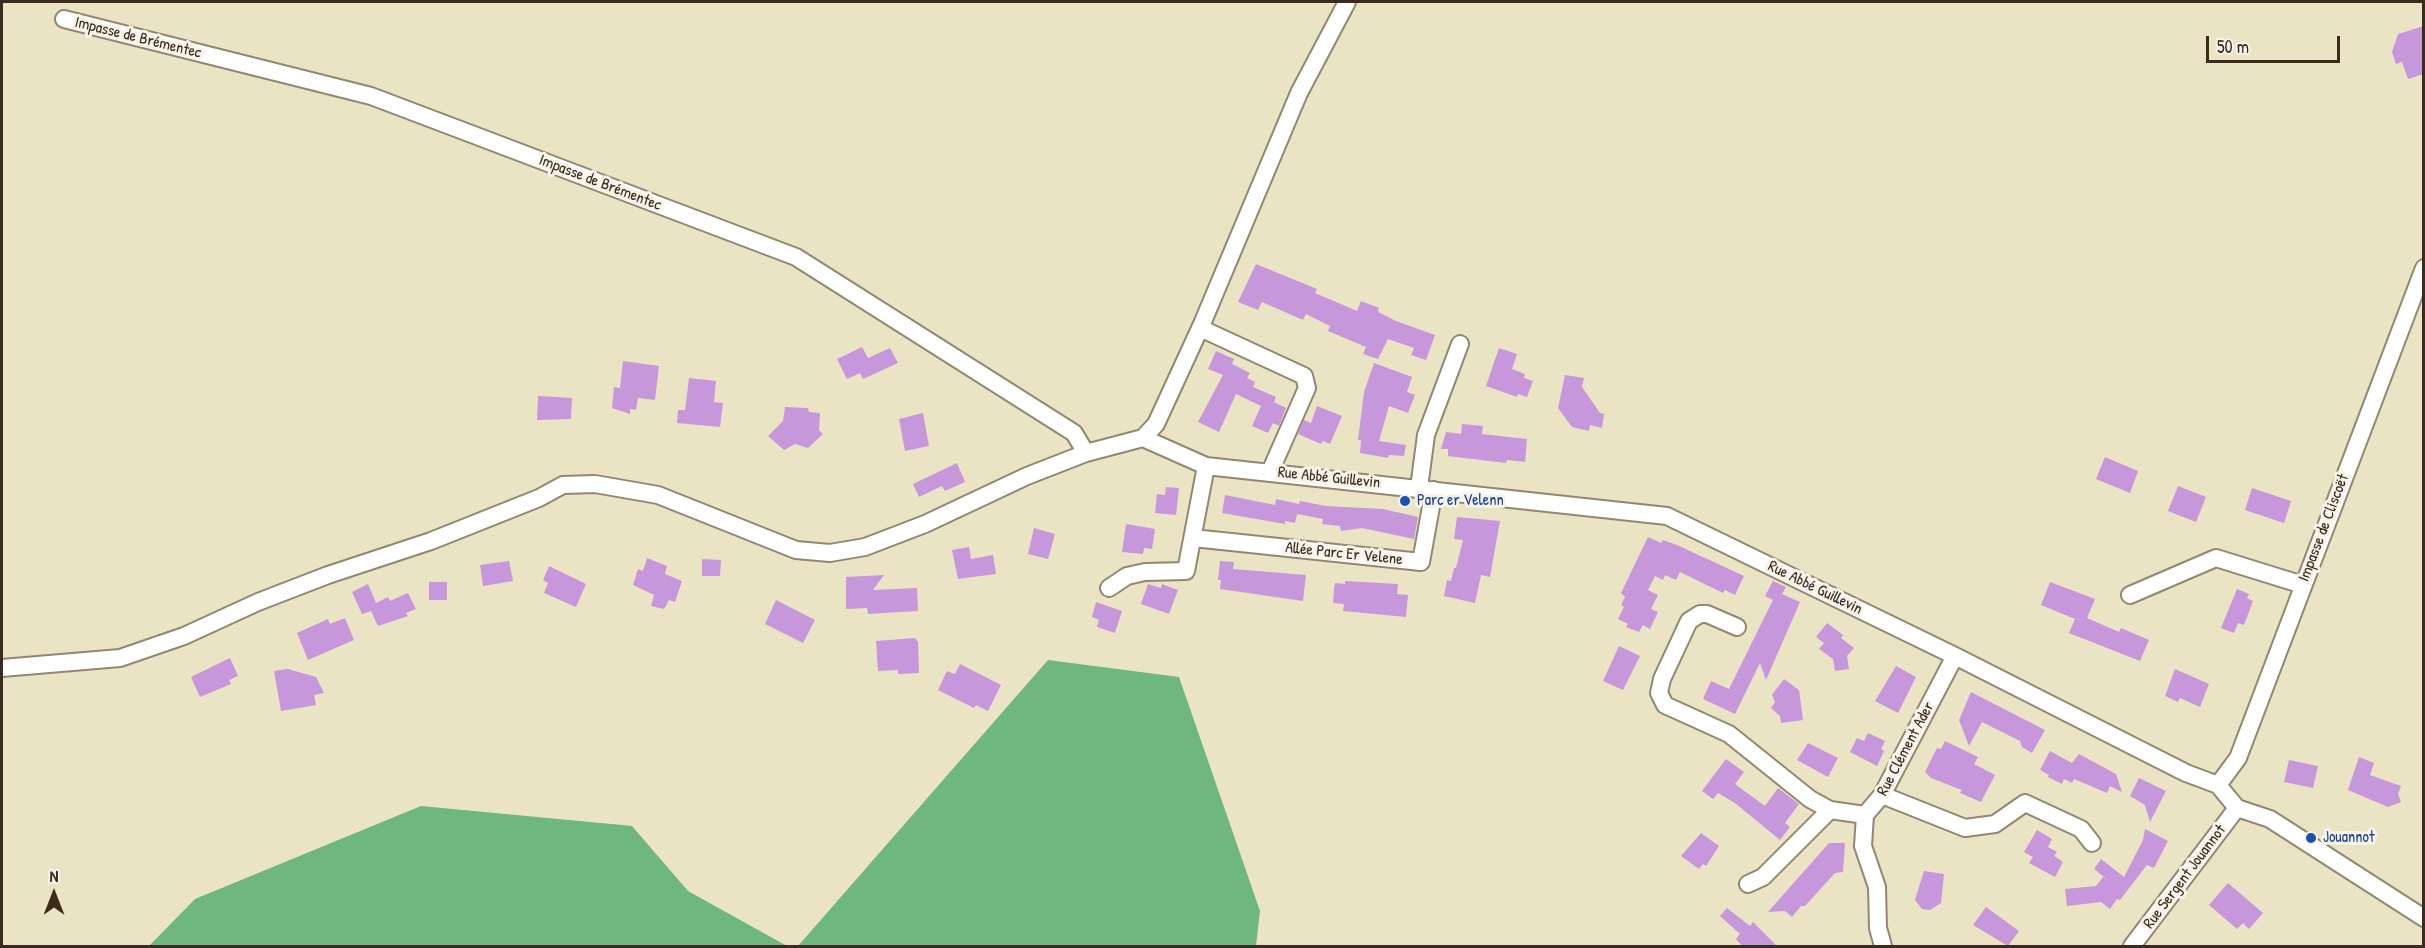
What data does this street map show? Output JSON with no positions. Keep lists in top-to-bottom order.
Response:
{
  "streets": {
    "street": [
      "Impasse de Brémentec",
      "Rue Abbé Guillevin",
      "Impasse de Cliscoët",
      "Allée Parc Er Velene",
      "Rue Clément Ader",
      "Rue Sergent Jouannot"
    ]
  },
  "crossings": [
    ["Rue Abbé Guillevin", "Impasse de Cliscoët"],
    ["Rue Abbé Guillevin", "Allée Parc Er Velene"],
    ["Rue Abbé Guillevin", "Rue Clément Ader"],
    ["Rue Abbé Guillevin", "Rue Sergent Jouannot"]
  ],
  "places": ["Parc er Velenn", "Jouannot"],
  "scale_bar": "50 m",
  "north": "top"
}
